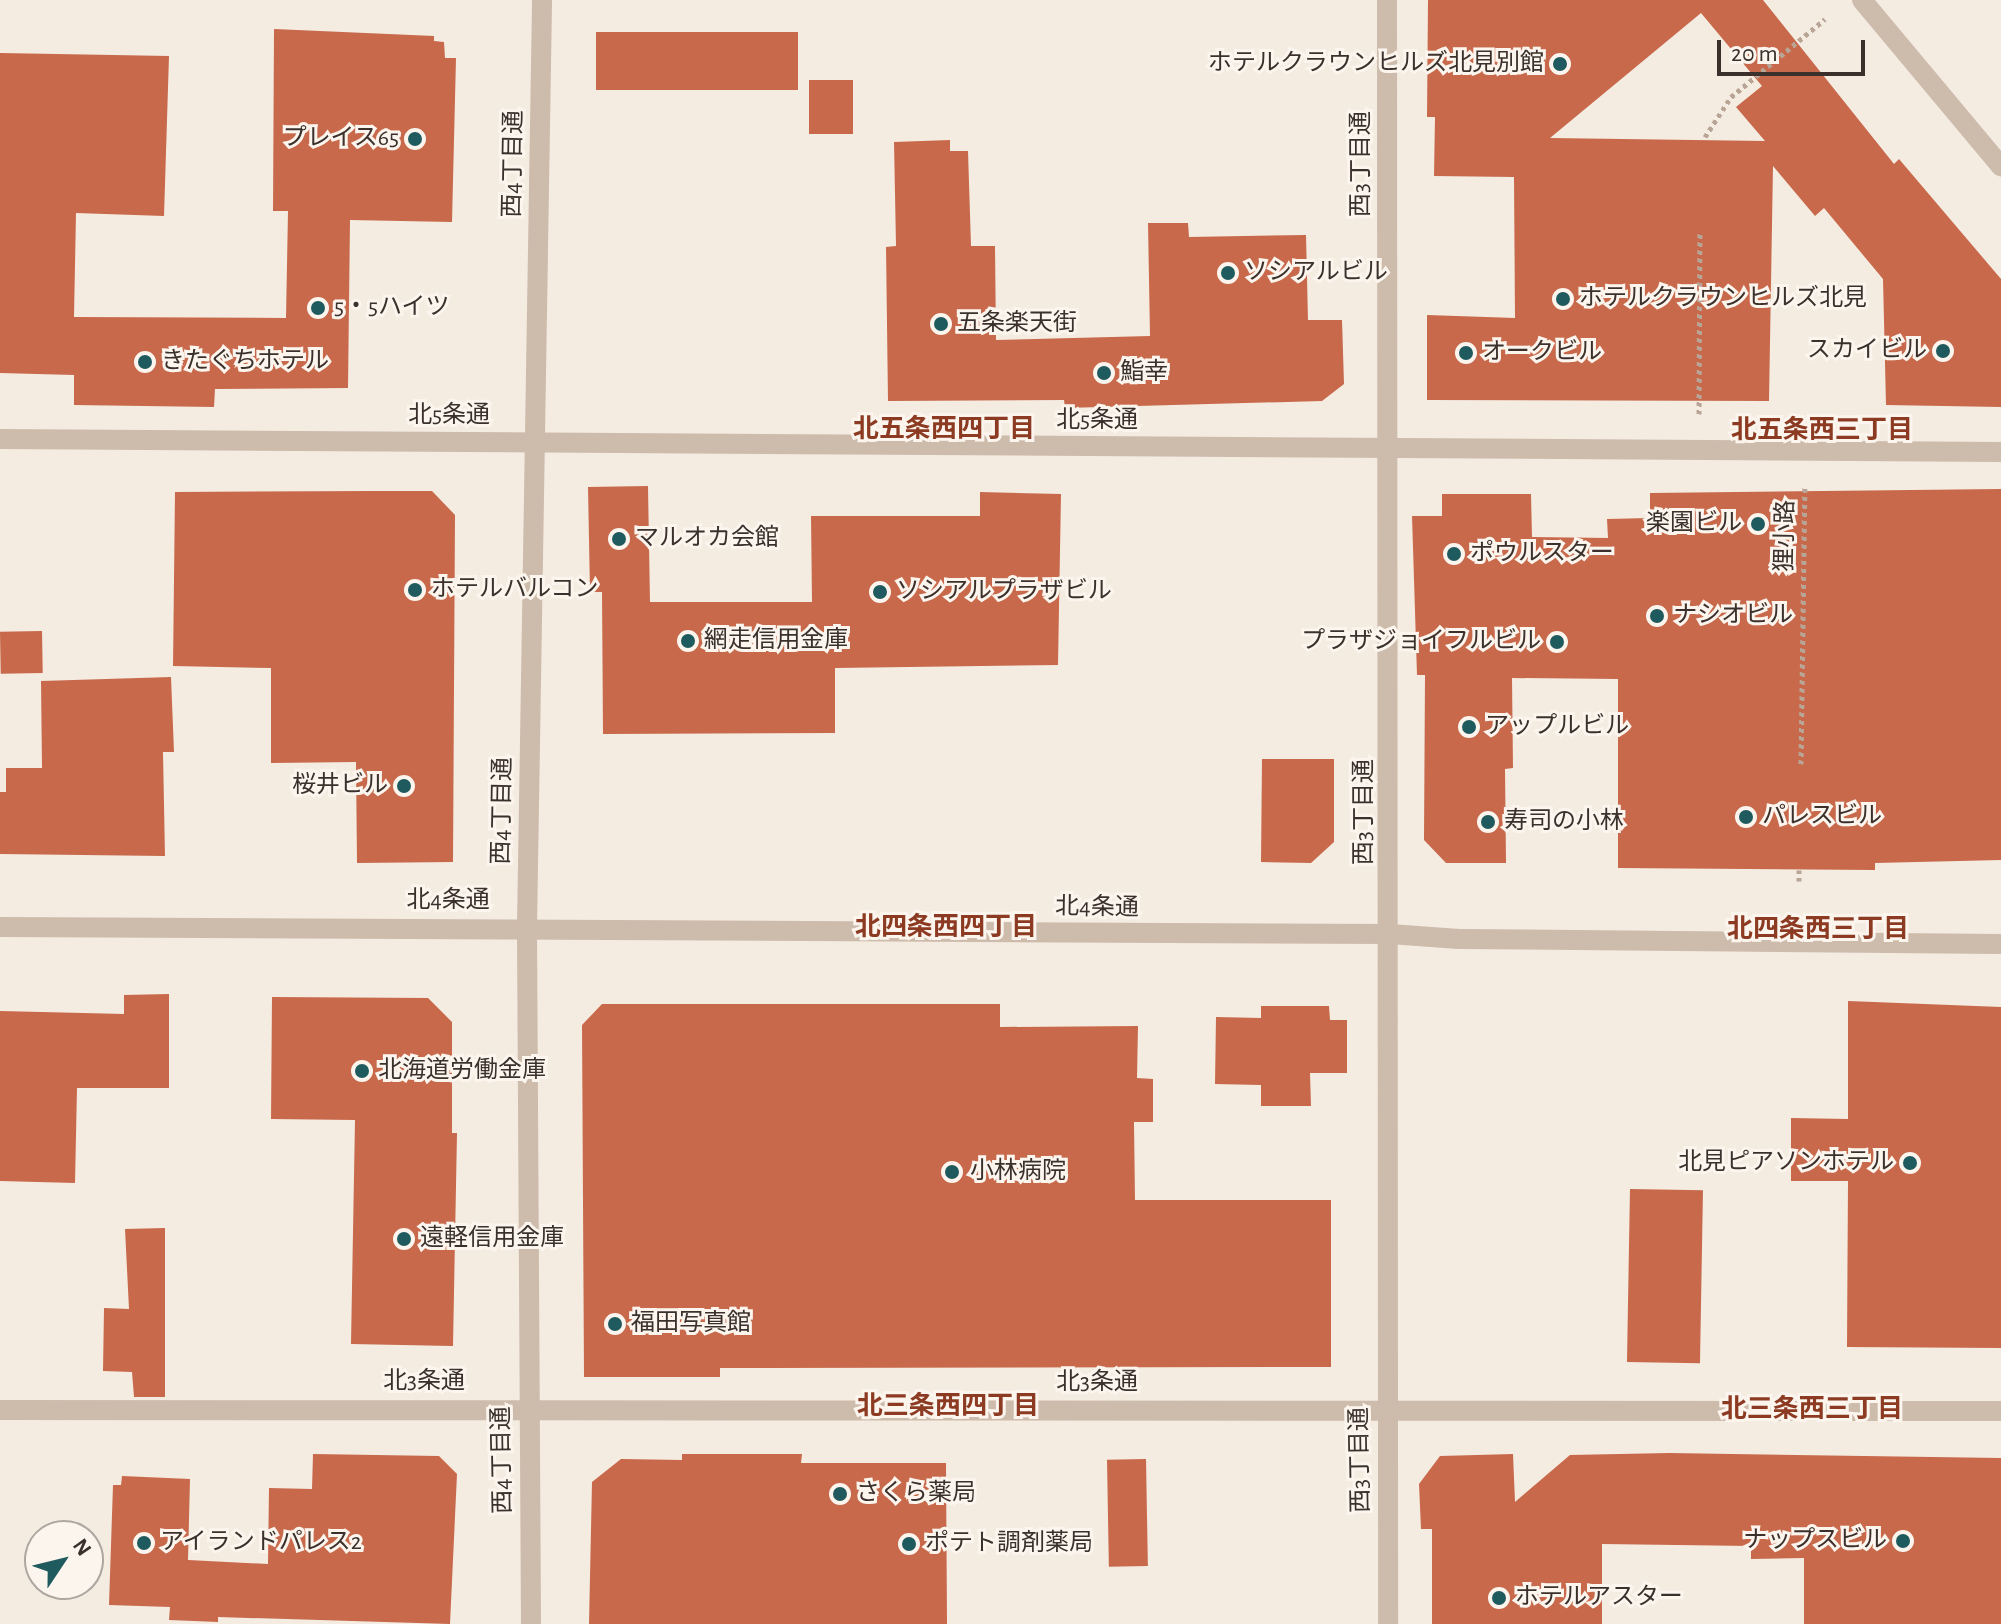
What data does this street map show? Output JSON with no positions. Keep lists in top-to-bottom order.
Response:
{
  "streets": {
    "street": [
      "西4丁目通",
      "西3丁目通",
      "北5条通",
      "北4条通",
      "北3条通"
    ],
    "path": ["狸小路"]
  },
  "crossings": [
    ["西4丁目通", "北5条通"],
    ["西4丁目通", "北4条通"],
    ["西4丁目通", "北3条通"],
    ["西3丁目通", "北5条通"],
    ["西3丁目通", "北4条通"],
    ["西3丁目通", "北3条通"],
    ["北5条通", "狸小路"]
  ],
  "districts": [
    "北五条西四丁目",
    "北五条西三丁目",
    "北四条西四丁目",
    "北四条西三丁目",
    "北三条西四丁目",
    "北三条西三丁目"
  ],
  "places": [
    "ホテルクラウンヒルズ北見別館",
    "プレイス65",
    "ソシアルビル",
    "ホテルクラウンヒルズ北見",
    "5・5ハイツ",
    "五条楽天街",
    "スカイビル",
    "オークビル",
    "きたぐちホテル",
    "鮨幸",
    "楽園ビル",
    "マルオカ会館",
    "ポウルスター",
    "ホテルバルコン",
    "ソシアルプラザビル",
    "ナシオビル",
    "網走信用金庫",
    "プラザジョイフルビル",
    "アップルビル",
    "桜井ビル",
    "パレスビル",
    "寿司の小林",
    "北海道労働金庫",
    "北見ピアソンホテル",
    "小林病院",
    "遠軽信用金庫",
    "福田写真館",
    "さくら薬局",
    "ナップスビル",
    "アイランドパレス2",
    "ポテト調剤薬局",
    "ホテルアスター"
  ],
  "scale_bar": "20 m",
  "north": "top right"
}
